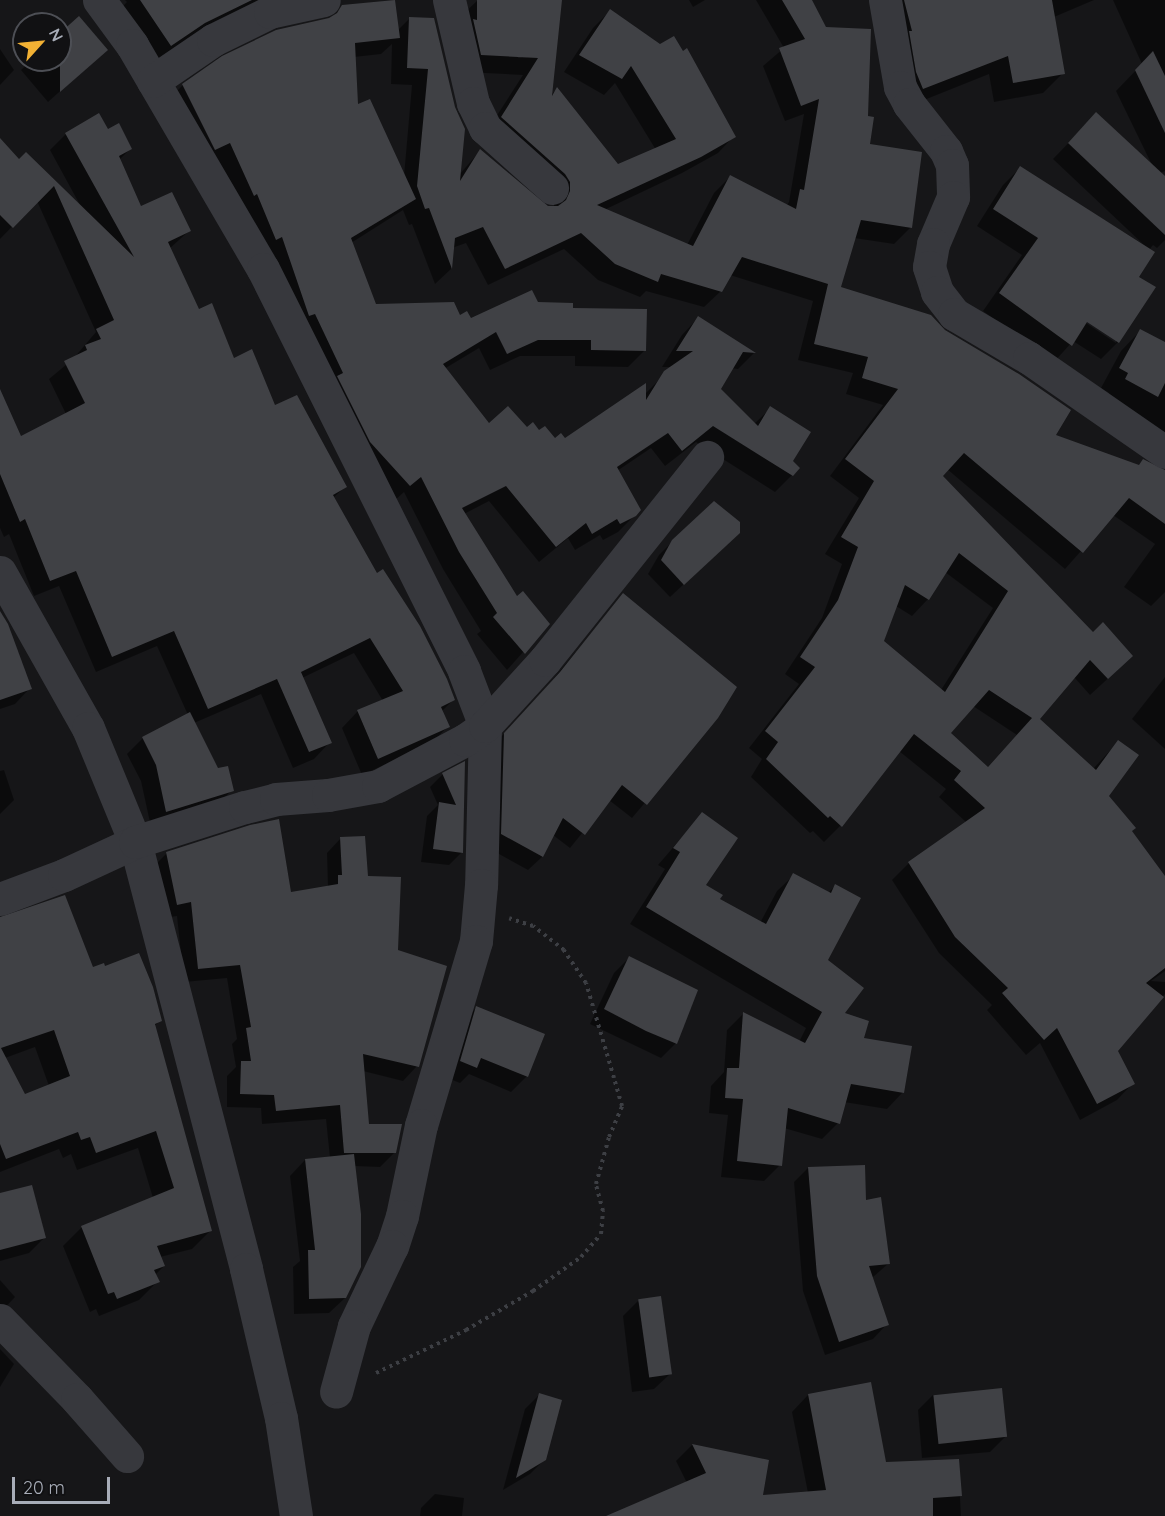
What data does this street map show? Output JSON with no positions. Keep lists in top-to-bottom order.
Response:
{
  "scale_bar": "20 m",
  "north": "top right"
}
